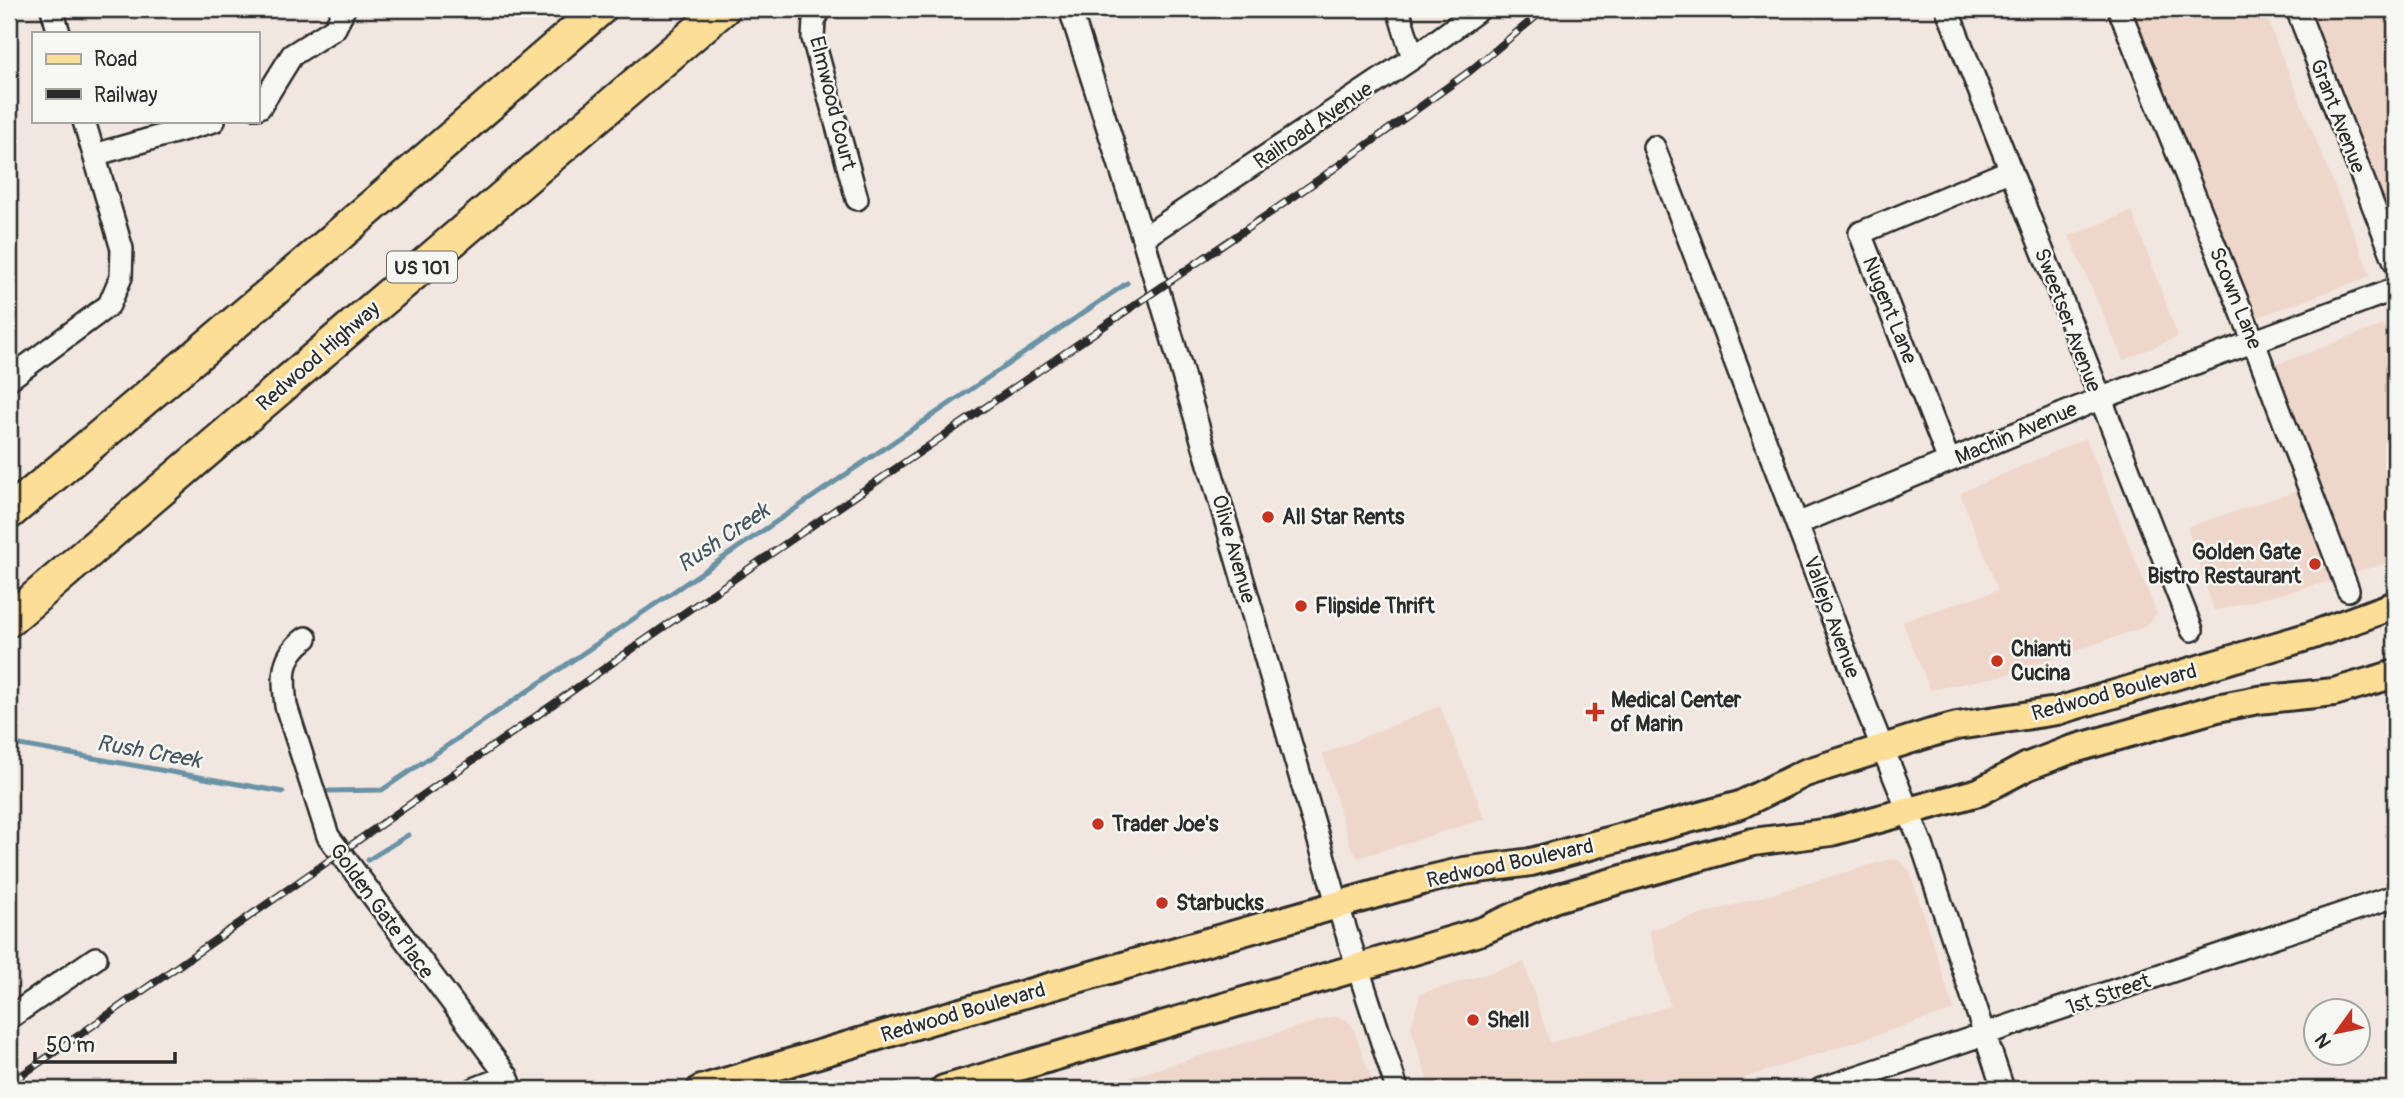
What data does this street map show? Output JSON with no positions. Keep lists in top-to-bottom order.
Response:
{
  "streets": {
    "highway": ["US 101", "Redwood Highway"],
    "main road": ["Redwood Boulevard"],
    "street": [
      "Elmwood Court",
      "Grant Avenue",
      "Railroad Avenue",
      "Scown Lane",
      "Nugent Lane",
      "Sweetser Avenue",
      "Machin Avenue",
      "Olive Avenue",
      "Vallejo Avenue",
      "Golden Gate Place",
      "1st Street"
    ]
  },
  "crossings": [
    ["Railroad Avenue", "Olive Avenue"],
    ["Scown Lane", "Machin Avenue"],
    ["Nugent Lane", "Sweetser Avenue"],
    ["Nugent Lane", "Machin Avenue"],
    ["Sweetser Avenue", "Machin Avenue"],
    ["Machin Avenue", "Vallejo Avenue"],
    ["Olive Avenue", "Redwood Boulevard"],
    ["Vallejo Avenue", "Redwood Boulevard"],
    ["Vallejo Avenue", "1st Street"]
  ],
  "water": ["Rush Creek"],
  "places": {
    "other": [
      "All Star Rents",
      "Golden Gate Bistro Restaurant",
      "Flipside Thrift",
      "Chianti Cucina",
      "Trader Joe's",
      "Starbucks",
      "Shell"
    ],
    "health": ["Medical Center of Marin"]
  },
  "legend": ["Road", "Railway"],
  "scale_bar": "50 m",
  "north": "bottom left"
}
